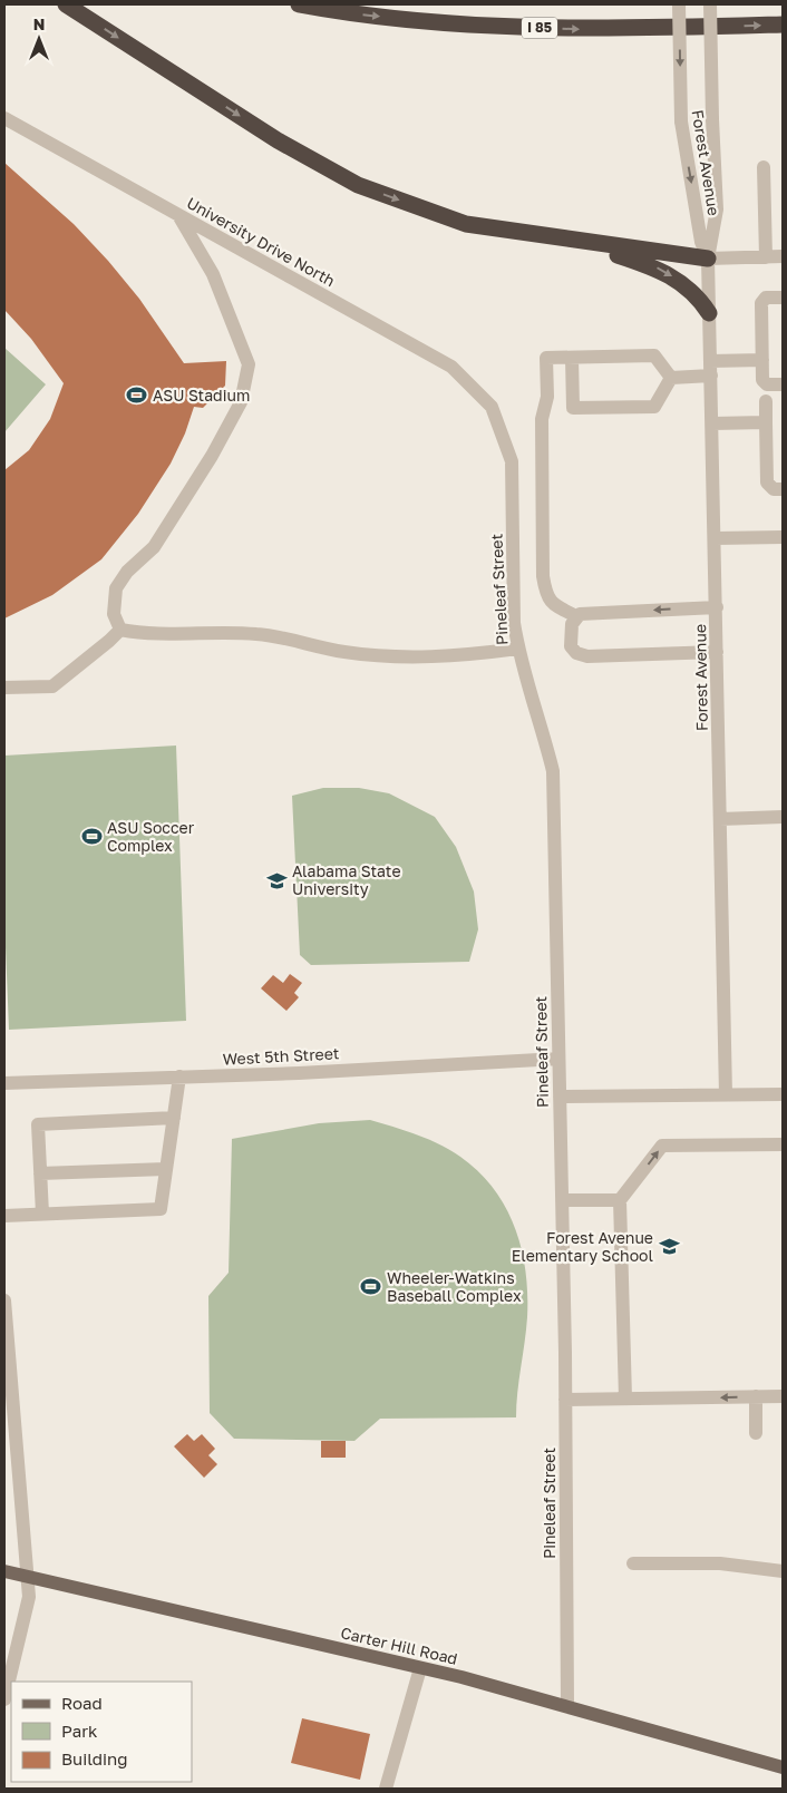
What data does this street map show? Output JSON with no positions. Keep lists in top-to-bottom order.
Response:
{
  "streets": {
    "highway": ["I 85"],
    "main road": ["Carter Hill Road"],
    "street": [
      "Forest Avenue",
      "University Drive North",
      "Pineleaf Street",
      "West 5th Street"
    ]
  },
  "crossings": [
    ["University Drive North", "Pineleaf Street"],
    ["Pineleaf Street", "West 5th Street"],
    ["Pineleaf Street", "Carter Hill Road"]
  ],
  "places": {
    "sports": ["ASU Stadium", "ASU Soccer Complex", "Wheeler-Watkins Baseball Complex"],
    "school or university": ["Alabama State University", "Forest Avenue Elementary School"]
  },
  "legend": ["Road", "Park", "Building"],
  "north": "top"
}
